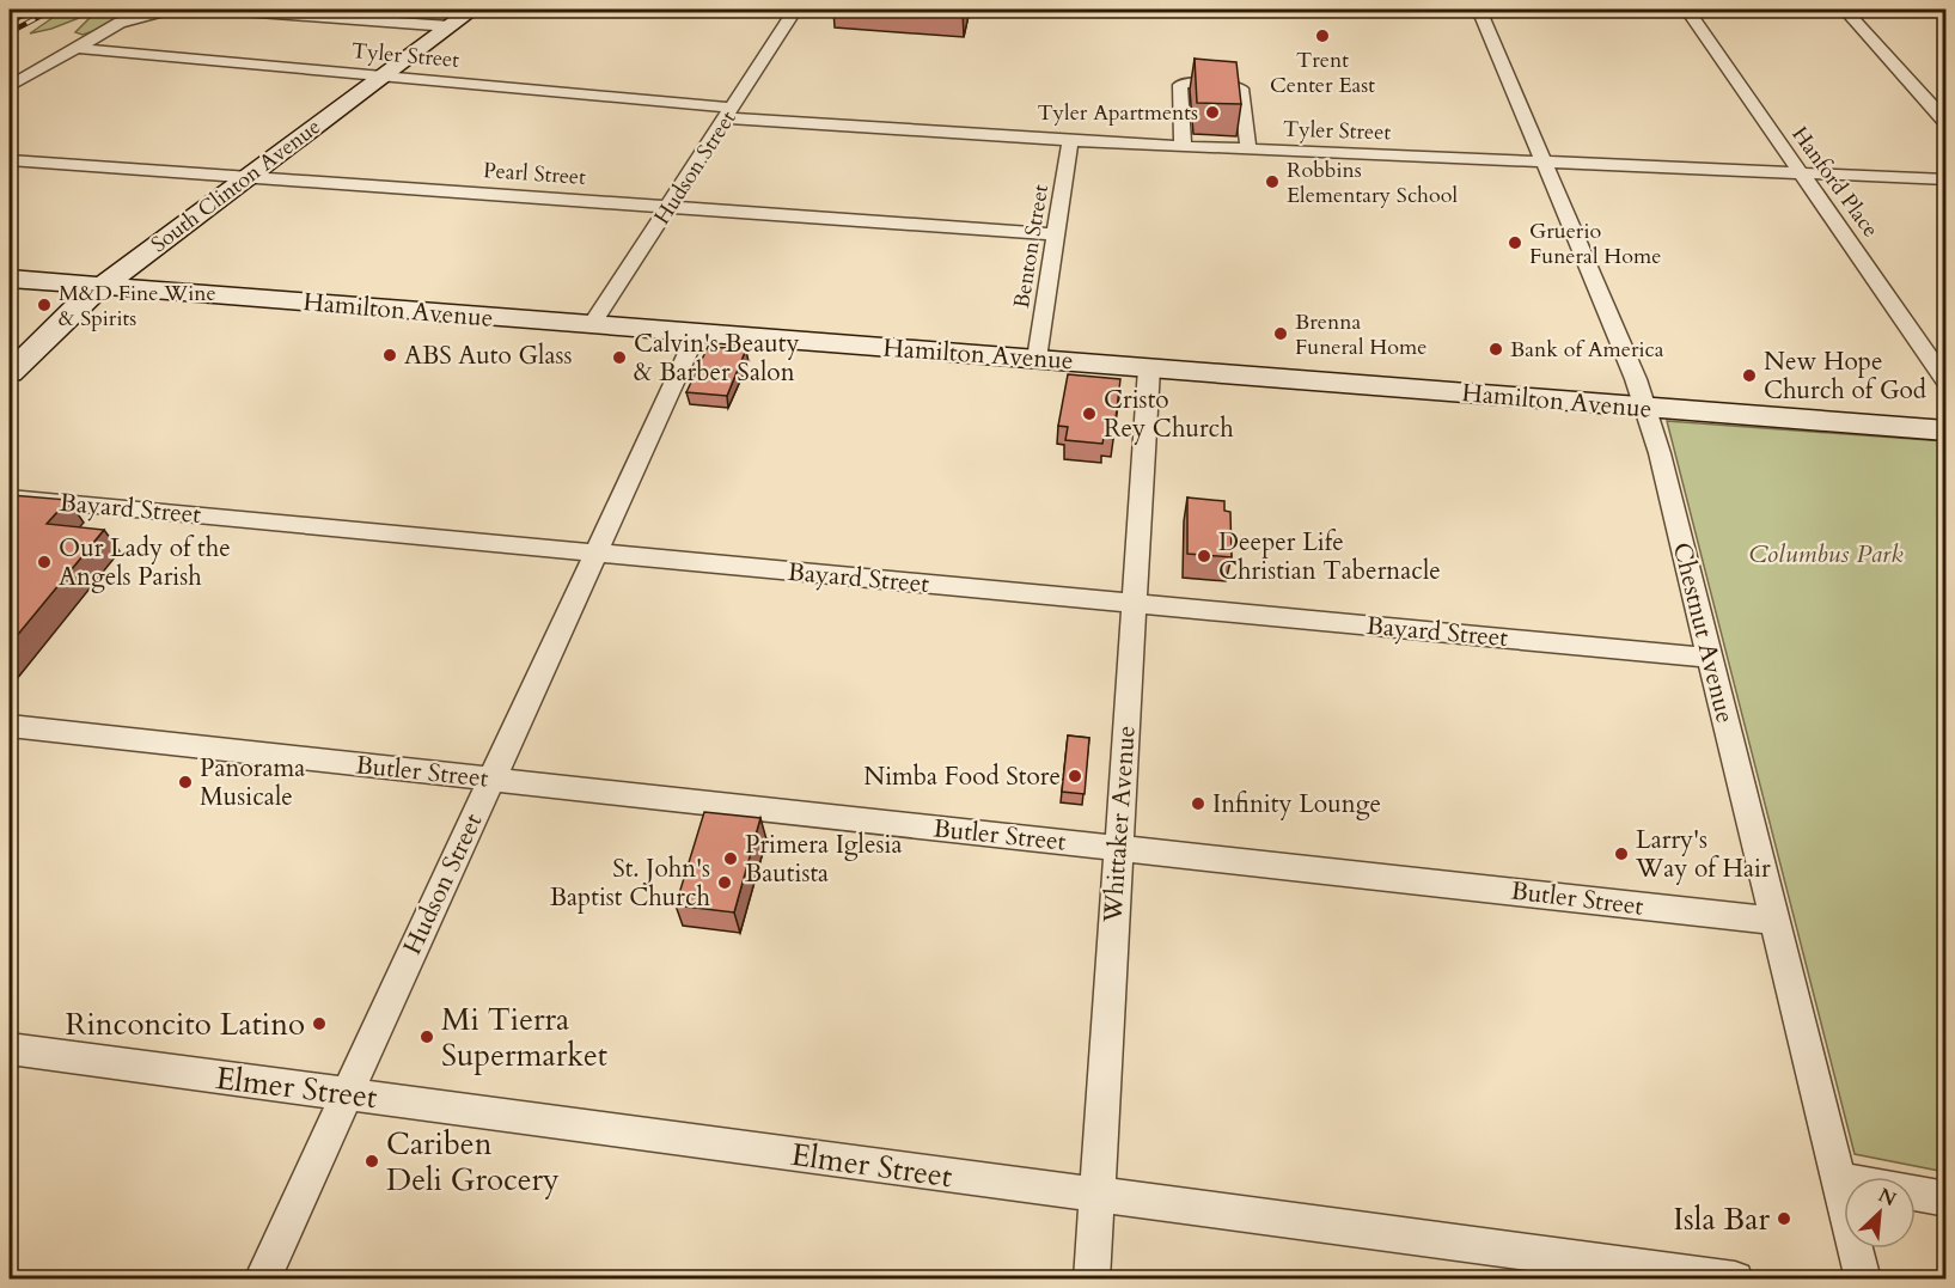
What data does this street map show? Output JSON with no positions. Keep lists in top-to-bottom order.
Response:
{
  "streets": {
    "main road": ["South Clinton Avenue", "Hamilton Avenue"],
    "street": [
      "Tyler Street",
      "Hudson Street",
      "Pearl Street",
      "Hanford Place",
      "Benton Street",
      "Bayard Street",
      "Chestnut Avenue",
      "Butler Street",
      "Whittaker Avenue",
      "Elmer Street"
    ]
  },
  "crossings": [
    ["Tyler Street", "Hudson Street"],
    ["Tyler Street", "Hanford Place"],
    ["Tyler Street", "South Clinton Avenue"],
    ["Tyler Street", "Benton Street"],
    ["Tyler Street", "Chestnut Avenue"],
    ["Hudson Street", "Pearl Street"],
    ["Hudson Street", "Hamilton Avenue"],
    ["Hudson Street", "Bayard Street"],
    ["Hudson Street", "Butler Street"],
    ["Hudson Street", "Elmer Street"],
    ["Pearl Street", "South Clinton Avenue"],
    ["Pearl Street", "Benton Street"],
    ["South Clinton Avenue", "Hamilton Avenue"],
    ["Benton Street", "Hamilton Avenue"],
    ["Hamilton Avenue", "Chestnut Avenue"],
    ["Hamilton Avenue", "Whittaker Avenue"],
    ["Bayard Street", "Chestnut Avenue"],
    ["Bayard Street", "Whittaker Avenue"],
    ["Chestnut Avenue", "Butler Street"],
    ["Butler Street", "Whittaker Avenue"],
    ["Whittaker Avenue", "Elmer Street"]
  ],
  "parks": ["Columbus Park"],
  "places": [
    "Trent Center East",
    "Tyler Apartments",
    "Robbins Elementary School",
    "Gruerio Funeral Home",
    "M&D Fine Wine & Spirits",
    "Brenna Funeral Home",
    "Bank of America",
    "ABS Auto Glass",
    "Calvin's Beauty & Barber Salon",
    "New Hope Church of God",
    "Cristo Rey Church",
    "Deeper Life Christian Tabernacle",
    "Our Lady of the Angels Parish",
    "Nimba Food Store",
    "Panorama Musicale",
    "Infinity Lounge",
    "Larry's Way of Hair",
    "Primera Iglesia Bautista",
    "St. John's Baptist Church",
    "Rinconcito Latino",
    "Mi Tierra Supermarket",
    "Cariben Deli Grocery",
    "Isla Bar"
  ],
  "north": "top right"
}
